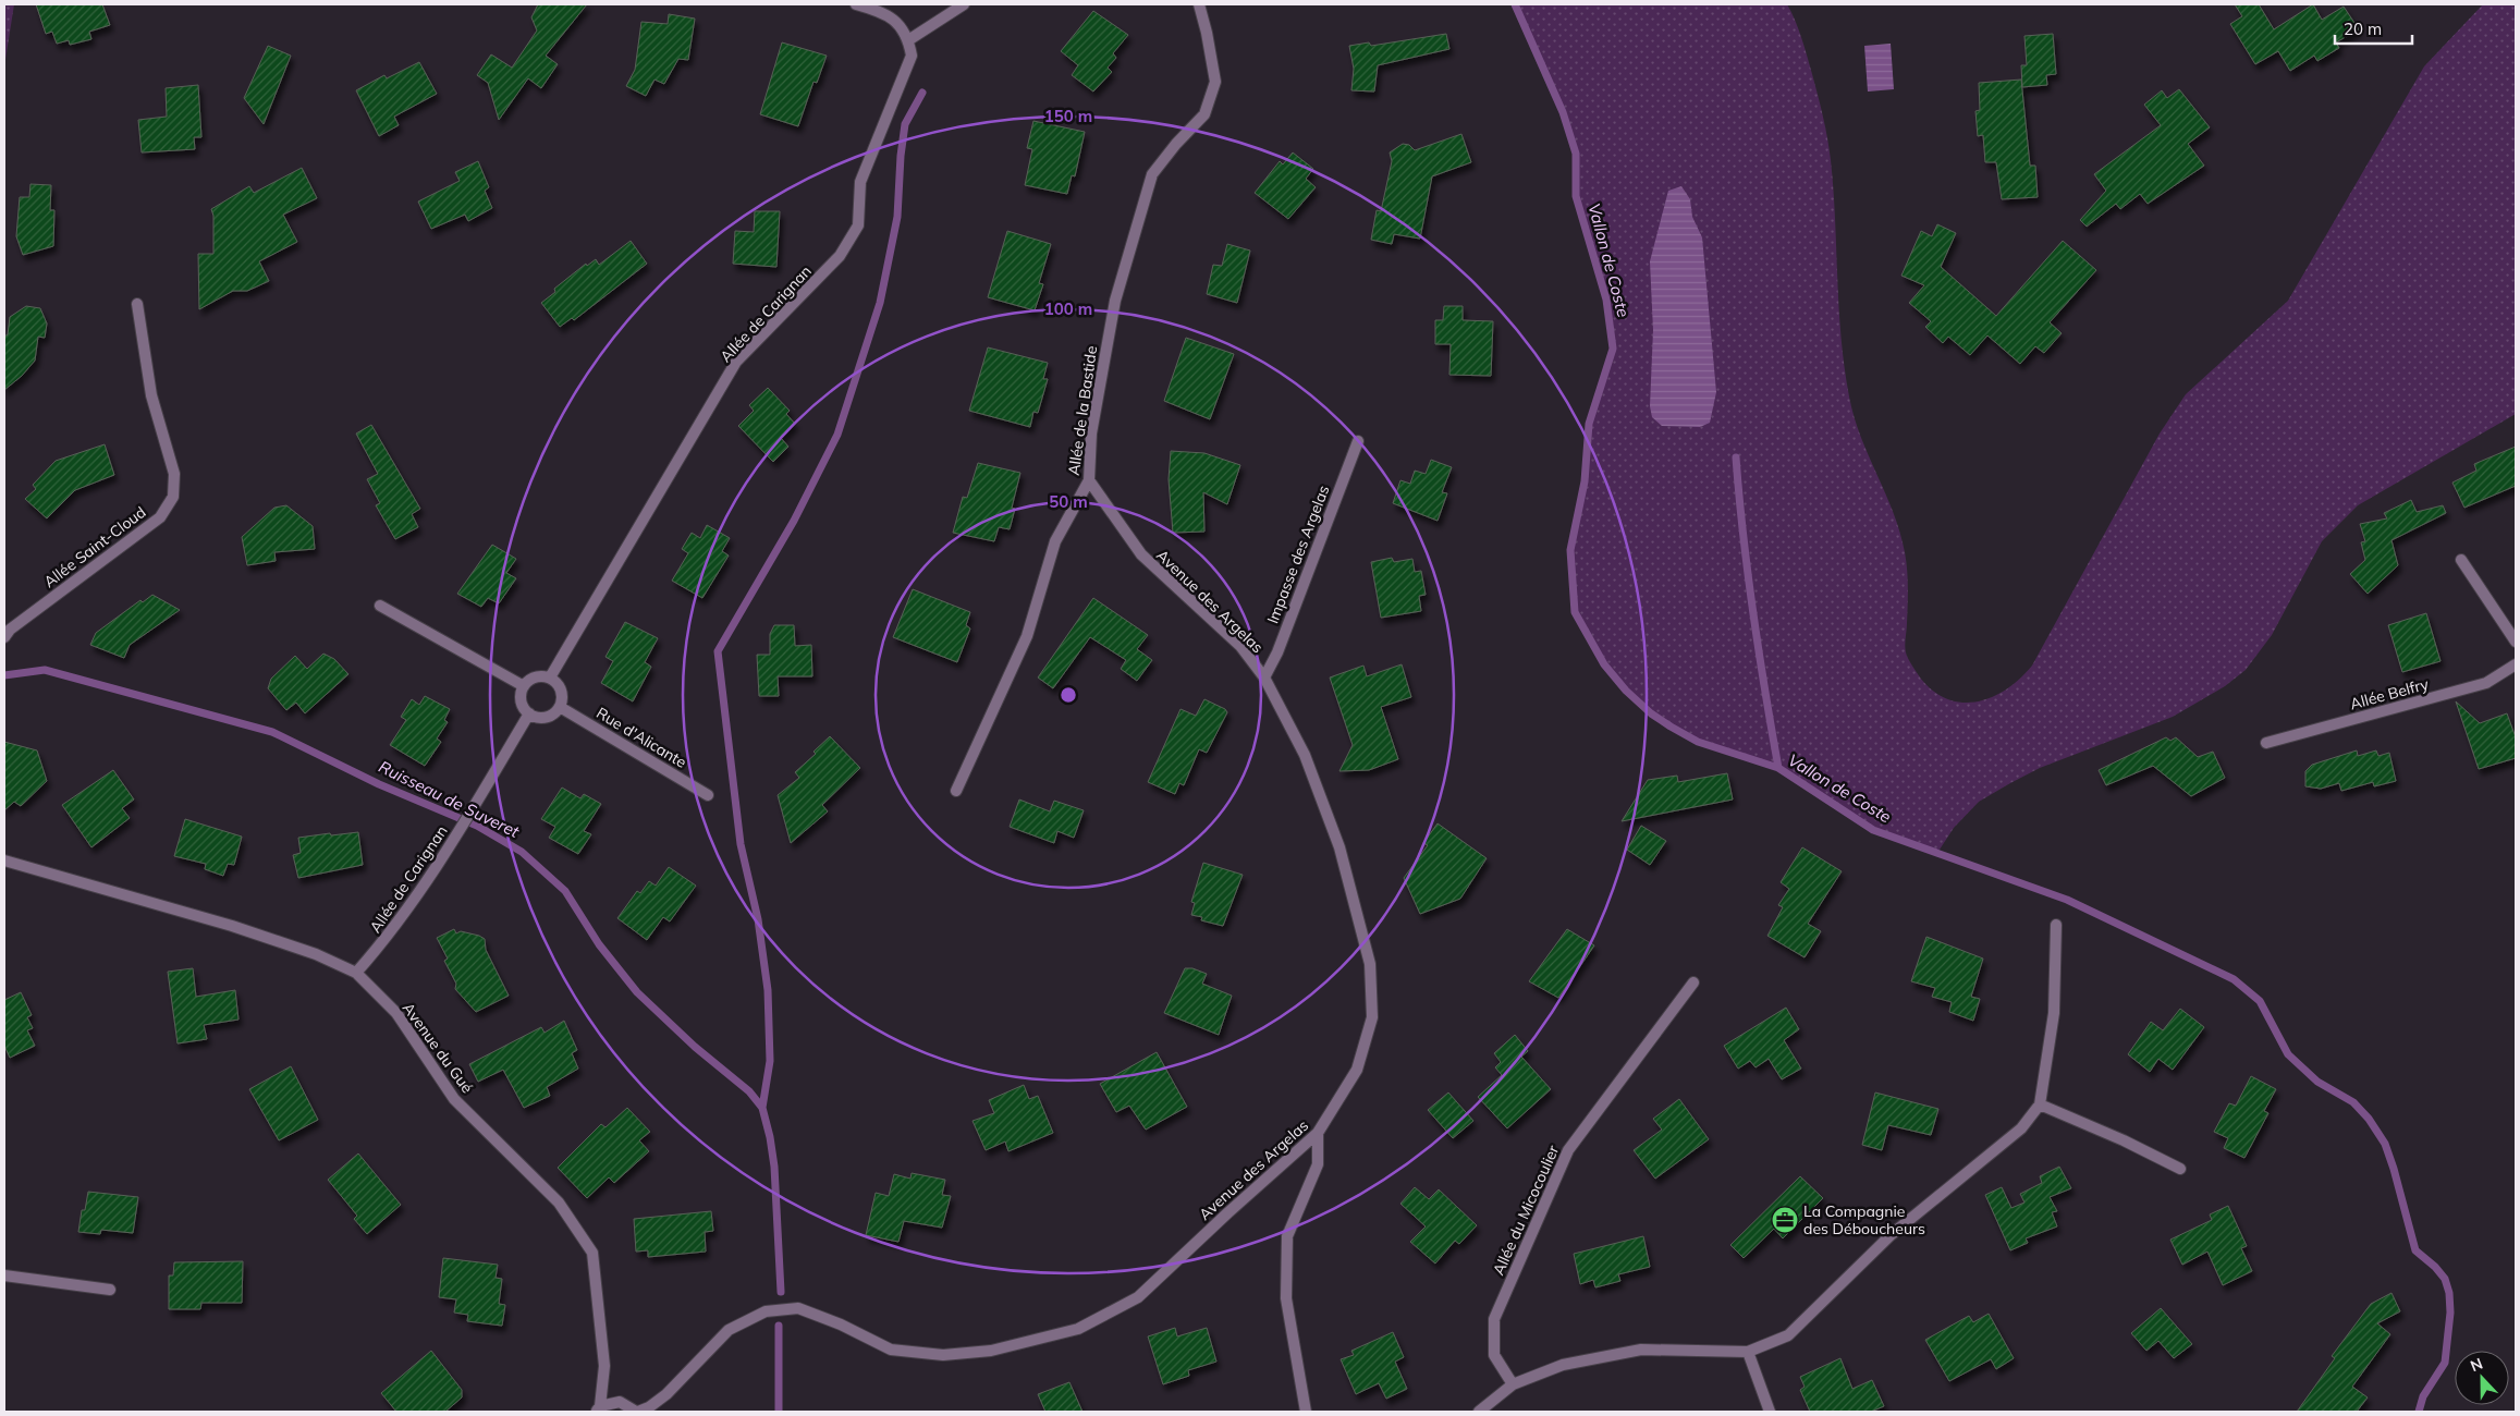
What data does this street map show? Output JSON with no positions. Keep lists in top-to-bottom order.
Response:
{
  "streets": {
    "street": [
      "Allée de Carignan",
      "Allée de la Bastide",
      "Allée Saint-Cloud",
      "Impasse des Argelas",
      "Avenue des Argelas",
      "Allée Belfry",
      "Rue d'Alicante",
      "Avenue du Gué",
      "Allée du Micocoulier"
    ]
  },
  "crossings": [
    ["Allée de Carignan", "Rue d'Alicante"],
    ["Allée de Carignan", "Avenue du Gué"],
    ["Allée de la Bastide", "Avenue des Argelas"],
    ["Impasse des Argelas", "Avenue des Argelas"]
  ],
  "water": ["Vallon de Coste", "Ruisseau de Suveret"],
  "places": {
    "office": ["La Compagnie des Déboucheurs"]
  },
  "scale_bar": "20 m",
  "north": "top",
  "rings": ["150 m", "100 m", "50 m"]
}
